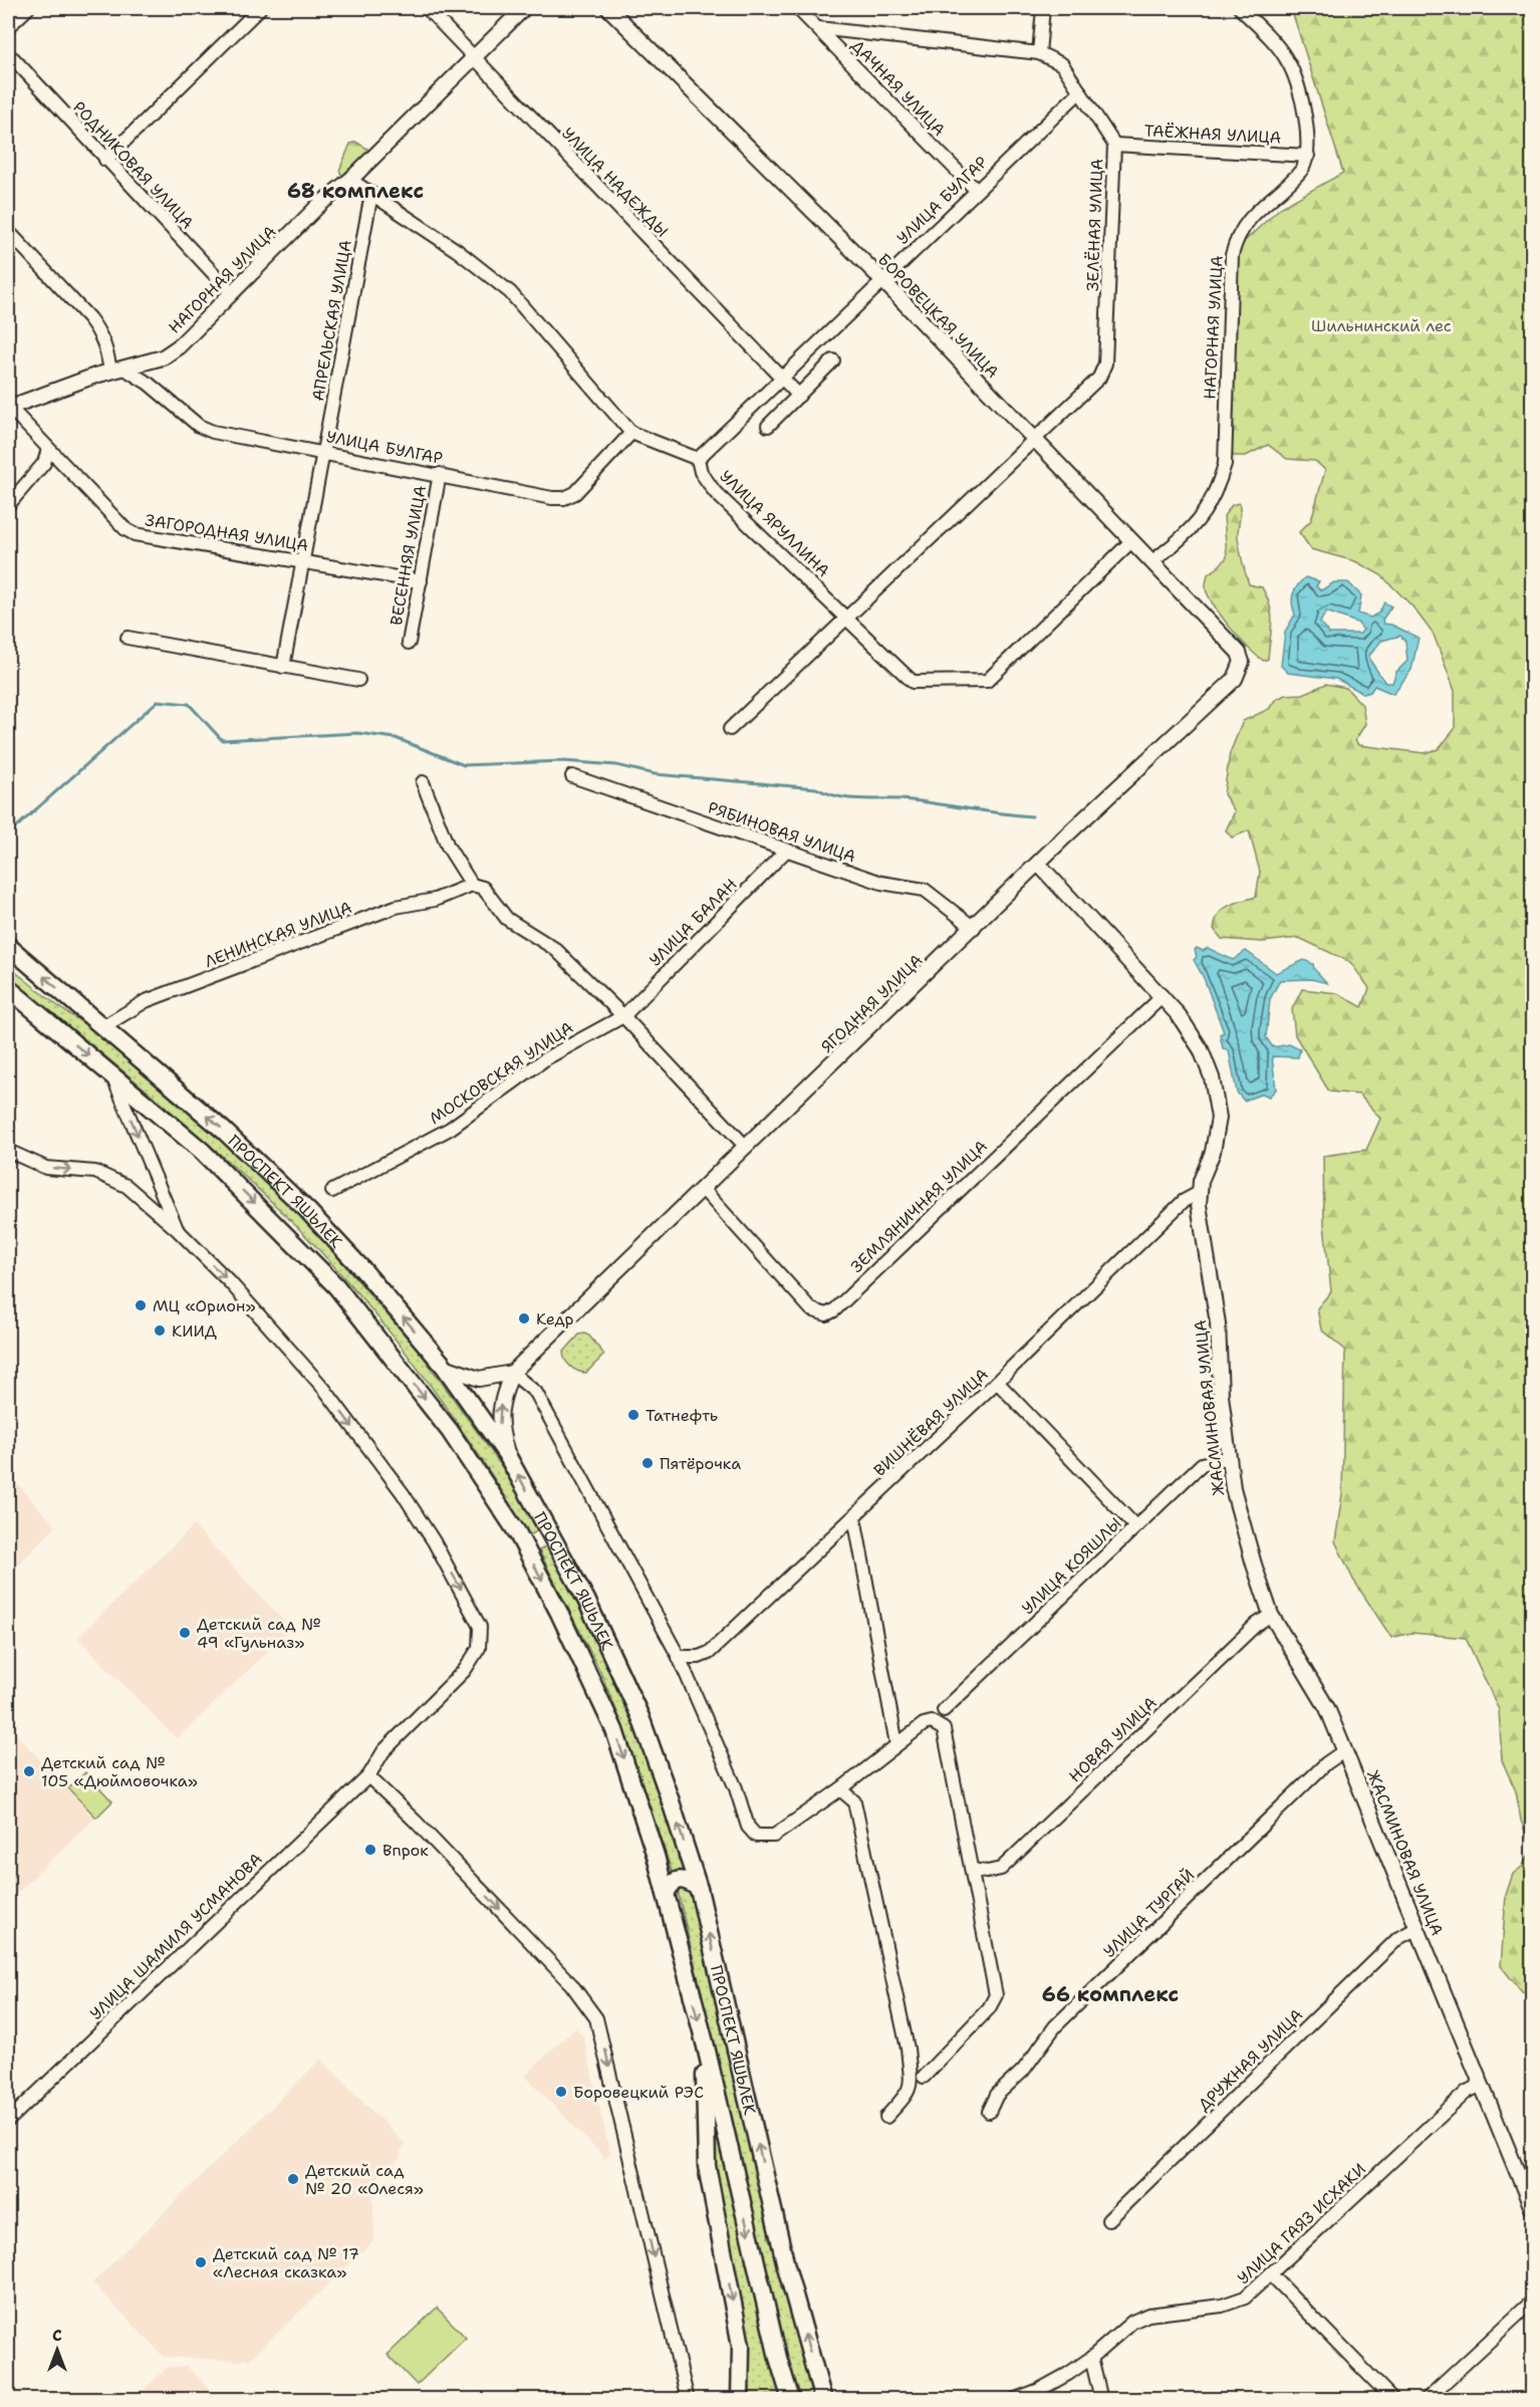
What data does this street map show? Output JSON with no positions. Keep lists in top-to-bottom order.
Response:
{
  "streets": {
    "main road": ["ПРОСПЕКТ ЯШЬЛЕК"],
    "street": [
      "ДАЧНАЯ УЛИЦА",
      "ТАЁЖНАЯ УЛИЦА",
      "РОДНИКОВАЯ УЛИЦА",
      "УЛИЦА НАДЕЖДЫ",
      "УЛИЦА БУЛГАР",
      "ЗЕЛЁНАЯ УЛИЦА",
      "НАГОРНАЯ УЛИЦА",
      "БОРОВЕЦКАЯ УЛИЦА",
      "АПРЕЛЬСКАЯ УЛИЦА",
      "УЛИЦА ЯРУЛЛИНА",
      "ЗАГОРОДНАЯ УЛИЦА",
      "ВЕСЕННЯЯ УЛИЦА",
      "РЯБИНОВАЯ УЛИЦА",
      "УЛИЦА БАЛАН",
      "ЛЕНИНСКАЯ УЛИЦА",
      "ЯГОДНАЯ УЛИЦА",
      "МОСКОВСКАЯ УЛИЦА",
      "ЗЕМЛЯНИЧНАЯ УЛИЦА",
      "ЖАСМИНОВАЯ УЛИЦА",
      "ВИШНЁВАЯ УЛИЦА",
      "УЛИЦА КОЯШЛЫ",
      "НОВАЯ УЛИЦА",
      "УЛИЦА ТУРГАЙ",
      "УЛИЦА ШАМИЛЯ УСМАНОВА",
      "ДРУЖНАЯ УЛИЦА",
      "УЛИЦА ГАЯЗ ИСХАКИ"
    ]
  },
  "crossings": [
    ["ДАЧНАЯ УЛИЦА", "УЛИЦА БУЛГАР"],
    ["ДАЧНАЯ УЛИЦА", "ЗЕЛЁНАЯ УЛИЦА"],
    ["ТАЁЖНАЯ УЛИЦА", "ЗЕЛЁНАЯ УЛИЦА"],
    ["ТАЁЖНАЯ УЛИЦА", "НАГОРНАЯ УЛИЦА"],
    ["РОДНИКОВАЯ УЛИЦА", "НАГОРНАЯ УЛИЦА"],
    ["УЛИЦА НАДЕЖДЫ", "УЛИЦА БУЛГАР"],
    ["УЛИЦА НАДЕЖДЫ", "НАГОРНАЯ УЛИЦА"],
    ["УЛИЦА БУЛГАР", "ЗЕЛЁНАЯ УЛИЦА"],
    ["УЛИЦА БУЛГАР", "НАГОРНАЯ УЛИЦА"],
    ["УЛИЦА БУЛГАР", "БОРОВЕЦКАЯ УЛИЦА"],
    ["УЛИЦА БУЛГАР", "АПРЕЛЬСКАЯ УЛИЦА"],
    ["УЛИЦА БУЛГАР", "УЛИЦА ЯРУЛЛИНА"],
    ["УЛИЦА БУЛГАР", "ВЕСЕННЯЯ УЛИЦА"],
    ["ЗЕЛЁНАЯ УЛИЦА", "БОРОВЕЦКАЯ УЛИЦА"],
    ["ЗЕЛЁНАЯ УЛИЦА", "УЛИЦА ЯРУЛЛИНА"],
    ["НАГОРНАЯ УЛИЦА", "БОРОВЕЦКАЯ УЛИЦА"],
    ["НАГОРНАЯ УЛИЦА", "ЗАГОРОДНАЯ УЛИЦА"],
    ["БОРОВЕЦКАЯ УЛИЦА", "УЛИЦА ЯРУЛЛИНА"],
    ["БОРОВЕЦКАЯ УЛИЦА", "ЯГОДНАЯ УЛИЦА"],
    ["АПРЕЛЬСКАЯ УЛИЦА", "ЗАГОРОДНАЯ УЛИЦА"],
    ["ЗАГОРОДНАЯ УЛИЦА", "ВЕСЕННЯЯ УЛИЦА"],
    ["РЯБИНОВАЯ УЛИЦА", "УЛИЦА БАЛАН"],
    ["РЯБИНОВАЯ УЛИЦА", "ЯГОДНАЯ УЛИЦА"],
    ["УЛИЦА БАЛАН", "МОСКОВСКАЯ УЛИЦА"],
    ["ЛЕНИНСКАЯ УЛИЦА", "ПРОСПЕКТ ЯШЬЛЕК"],
    ["ЯГОДНАЯ УЛИЦА", "ЗЕМЛЯНИЧНАЯ УЛИЦА"],
    ["ЯГОДНАЯ УЛИЦА", "ЖАСМИНОВАЯ УЛИЦА"],
    ["ЗЕМЛЯНИЧНАЯ УЛИЦА", "ЖАСМИНОВАЯ УЛИЦА"],
    ["ЖАСМИНОВАЯ УЛИЦА", "ВИШНЁВАЯ УЛИЦА"],
    ["ЖАСМИНОВАЯ УЛИЦА", "УЛИЦА КОЯШЛЫ"],
    ["ЖАСМИНОВАЯ УЛИЦА", "НОВАЯ УЛИЦА"],
    ["ЖАСМИНОВАЯ УЛИЦА", "УЛИЦА ТУРГАЙ"],
    ["ЖАСМИНОВАЯ УЛИЦА", "ДРУЖНАЯ УЛИЦА"],
    ["ЖАСМИНОВАЯ УЛИЦА", "УЛИЦА ГАЯЗ ИСХАКИ"]
  ],
  "one_way": ["УЛИЦА ШАМИЛЯ УСМАНОВА"],
  "districts": ["68 комплекс", "66 комплекс"],
  "parks": ["Шильнинский лес"],
  "places": [
    "МЦ «Орион»",
    "Кедр",
    "КИИД",
    "Татнефть",
    "Пятёрочка",
    "Детский сад № 49 «Гульназ»",
    "Детский сад № 105 «Дюймовочка»",
    "Впрок",
    "Боровецкий РЭС",
    "Детский сад № 20 «Олеся»",
    "Детский сад № 17 «Лесная сказка»"
  ],
  "north": "top"
}
